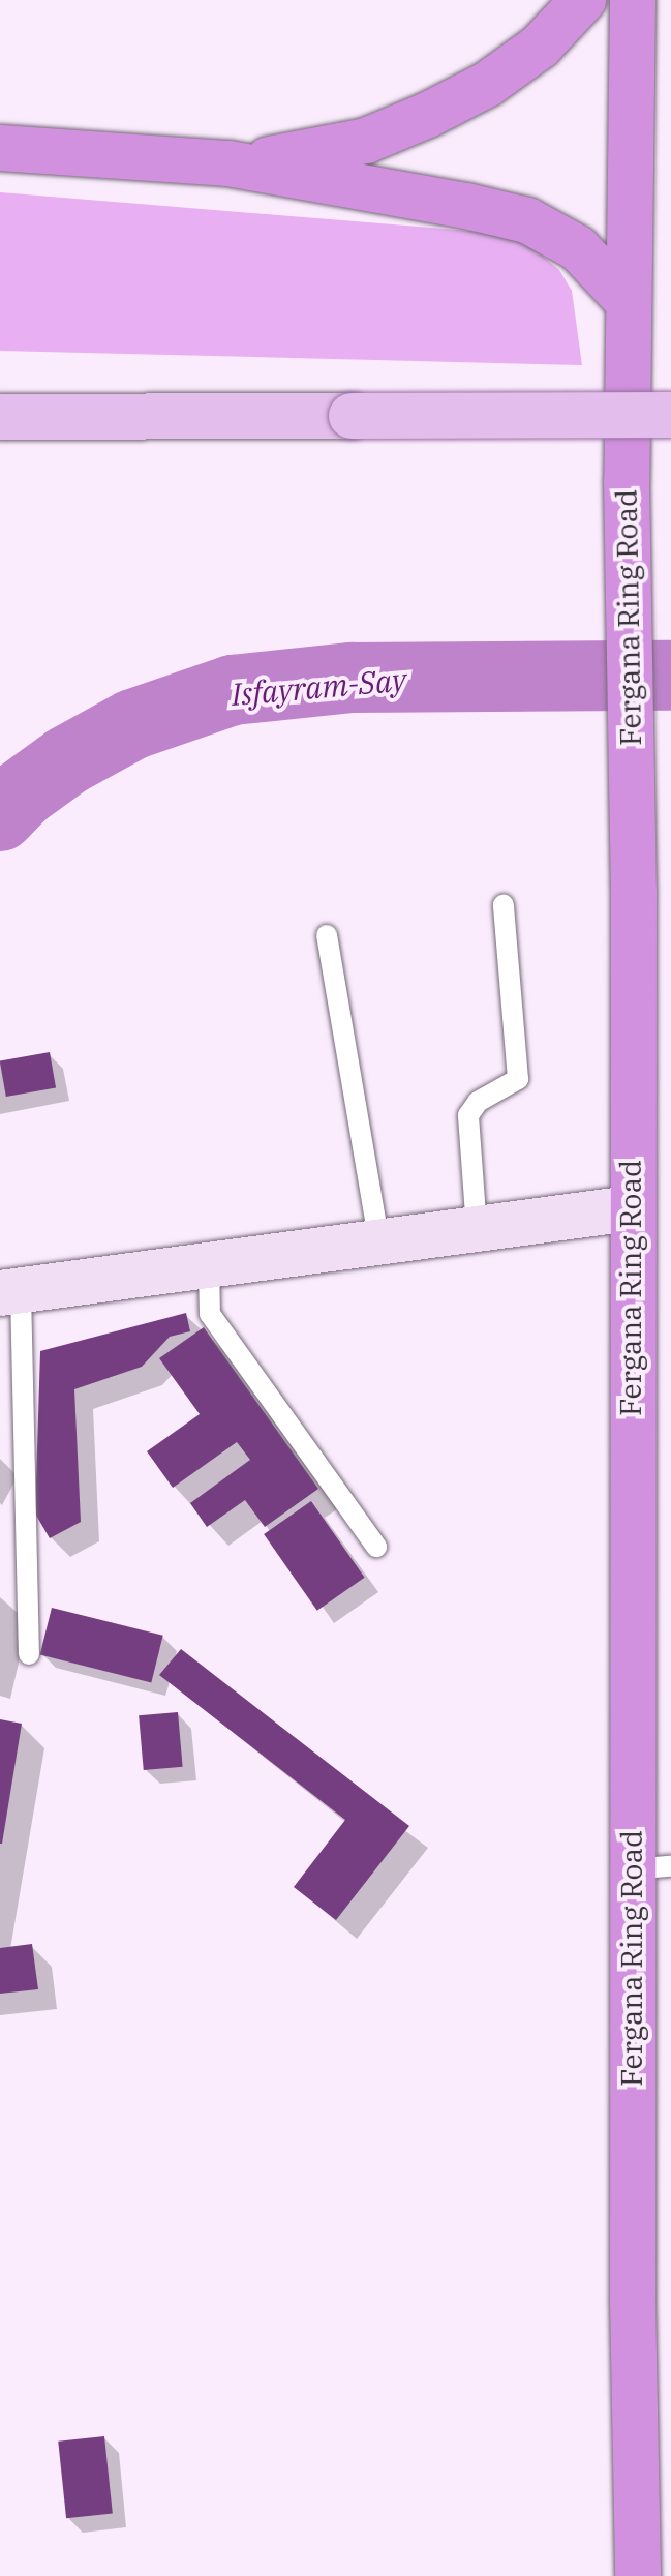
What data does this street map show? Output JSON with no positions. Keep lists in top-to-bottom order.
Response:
{
  "streets": {
    "highway": ["Fergana Ring Road"]
  },
  "water": ["Isfayram-Say"]
}
